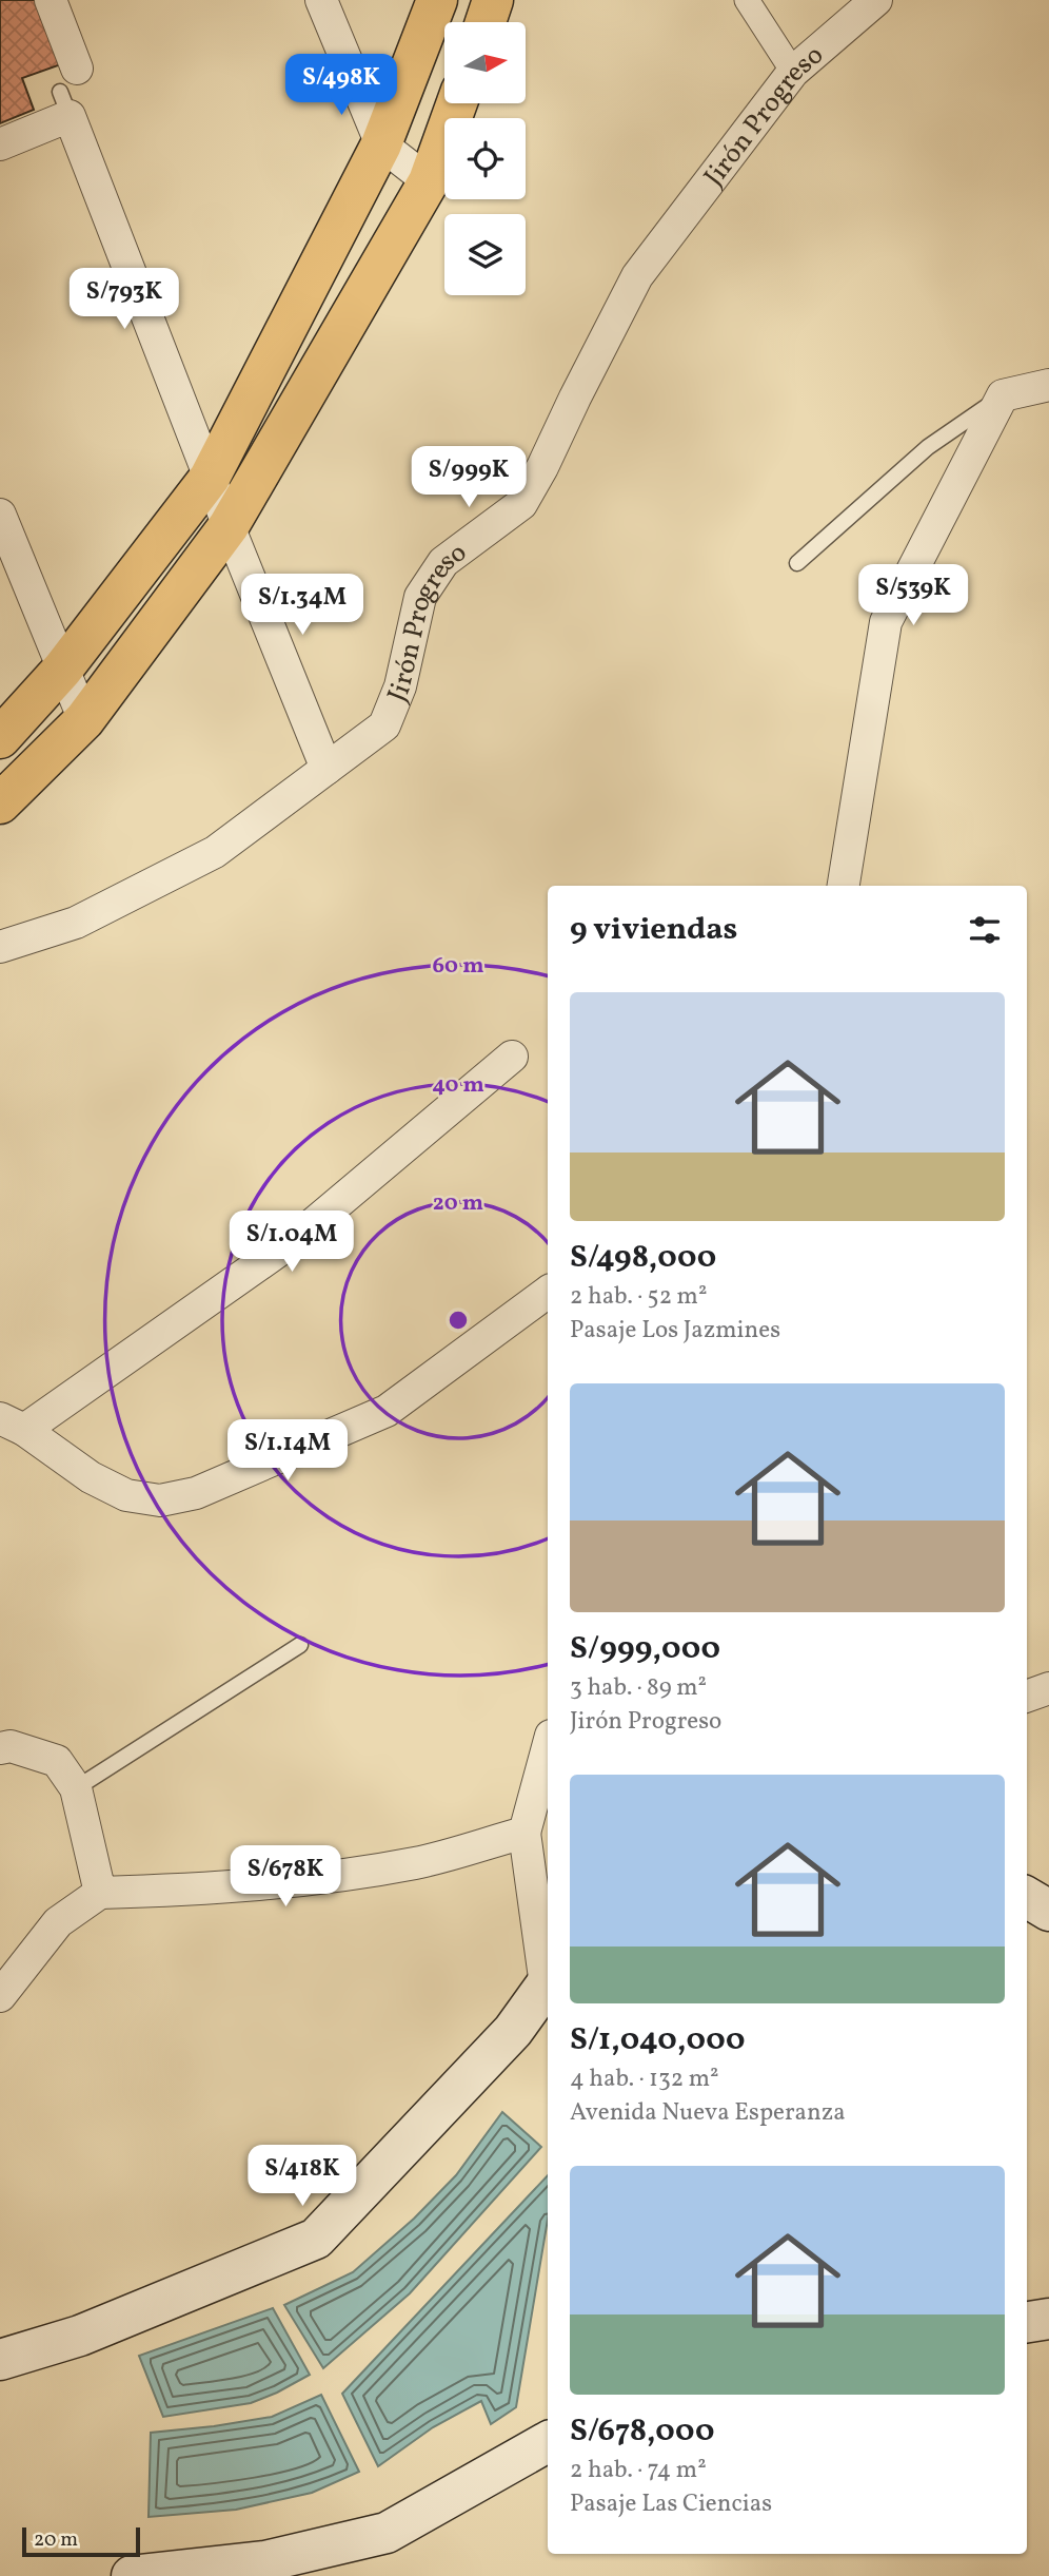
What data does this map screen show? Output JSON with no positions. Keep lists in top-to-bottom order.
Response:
{
  "streets": {
    "street": ["Jirón Progreso"]
  },
  "scale_bar": "20 m",
  "north": "right",
  "page": {
    "price": [
      "S/498K",
      "S/793K",
      "S/999K",
      "S/539K",
      "S/1.34M",
      "S/1.04M",
      "S/1.14M",
      "S/678K",
      "S/418K"
    ],
    "heading": "9 viviendas",
    "list": [
      {
        "name": "S/498,000",
        "note": "2 hab. · 52 m² · Pasaje Los Jazmines"
      },
      {
        "name": "S/999,000",
        "note": "3 hab. · 89 m² · Jirón Progreso"
      },
      {
        "name": "S/1,040,000",
        "note": "4 hab. · 132 m² · Avenida Nueva Esperanza"
      },
      {
        "name": "S/678,000",
        "note": "2 hab. · 74 m² · Pasaje Las Ciencias"
      }
    ],
    "scale": "20 m"
  },
  "rings": ["60 m", "40 m", "20 m"]
}
